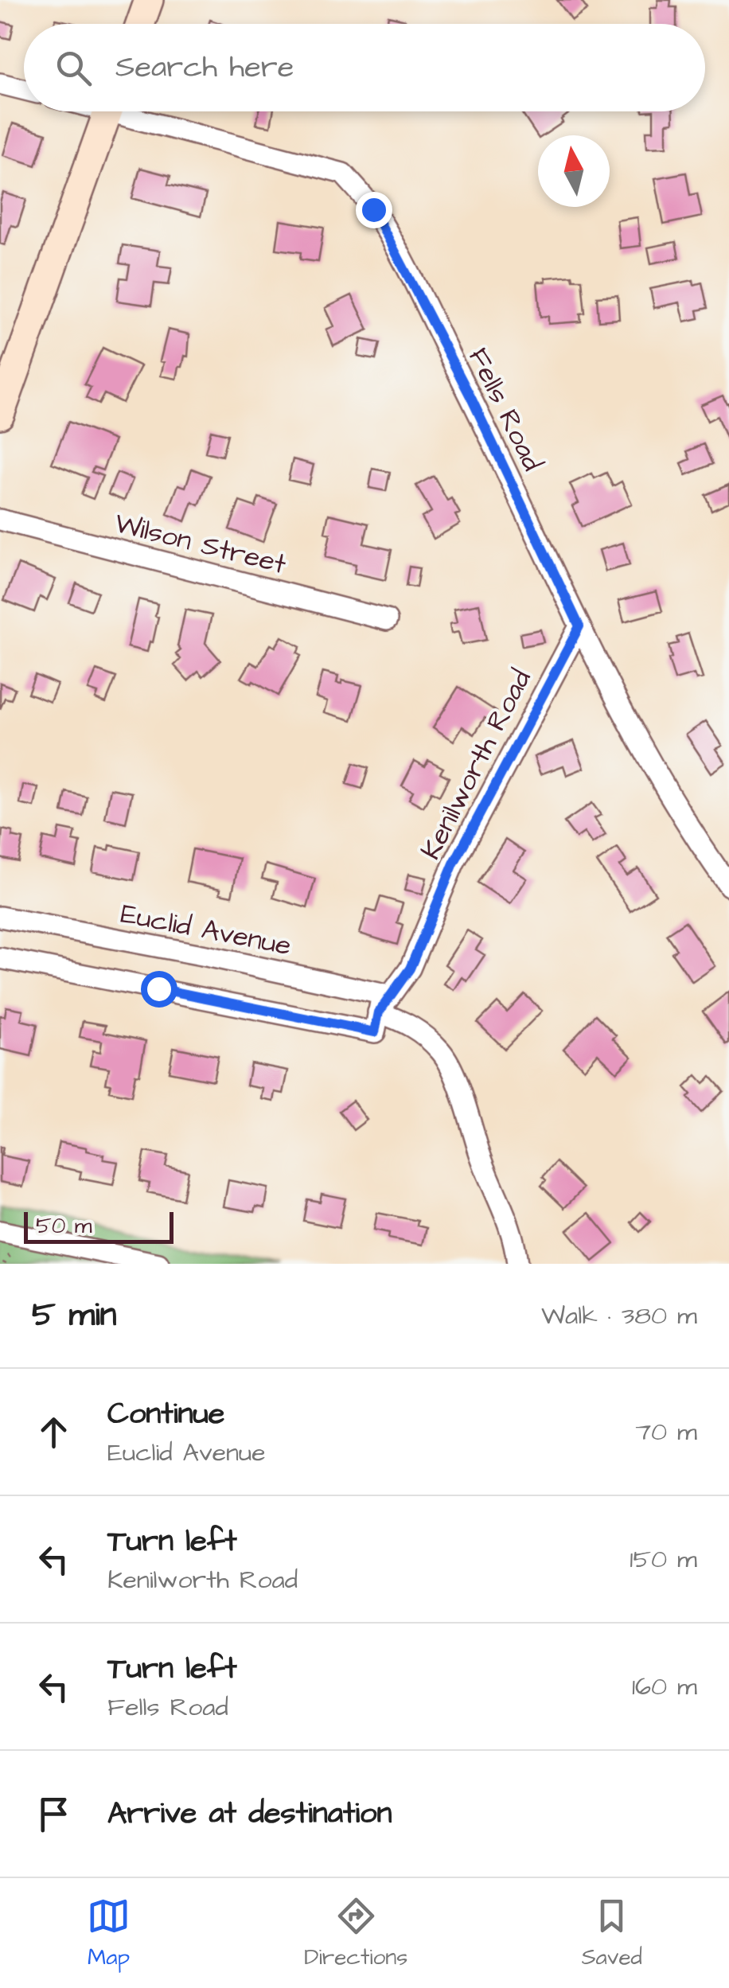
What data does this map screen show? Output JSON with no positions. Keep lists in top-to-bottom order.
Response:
{
  "streets": {
    "street": [
      "Fells Road",
      "Wilson Street",
      "Kenilworth Road",
      "Euclid Avenue"
    ]
  },
  "crossings": [
    ["Fells Road", "Kenilworth Road"],
    ["Kenilworth Road", "Euclid Avenue"]
  ],
  "scale_bar": "50 m",
  "north": "top",
  "page": {
    "search": "Search here",
    "scale": "50 m",
    "heading": ["5 min", "Walk · 380 m"],
    "list": [
      ["Continue", "Euclid Avenue", "70 m"],
      ["Turn left", "Kenilworth Road", "150 m"],
      ["Turn left", "Fells Road", "160 m"],
      "Arrive at destination"
    ],
    "nav": ["Map", "Directions", "Saved"]
  }
}
